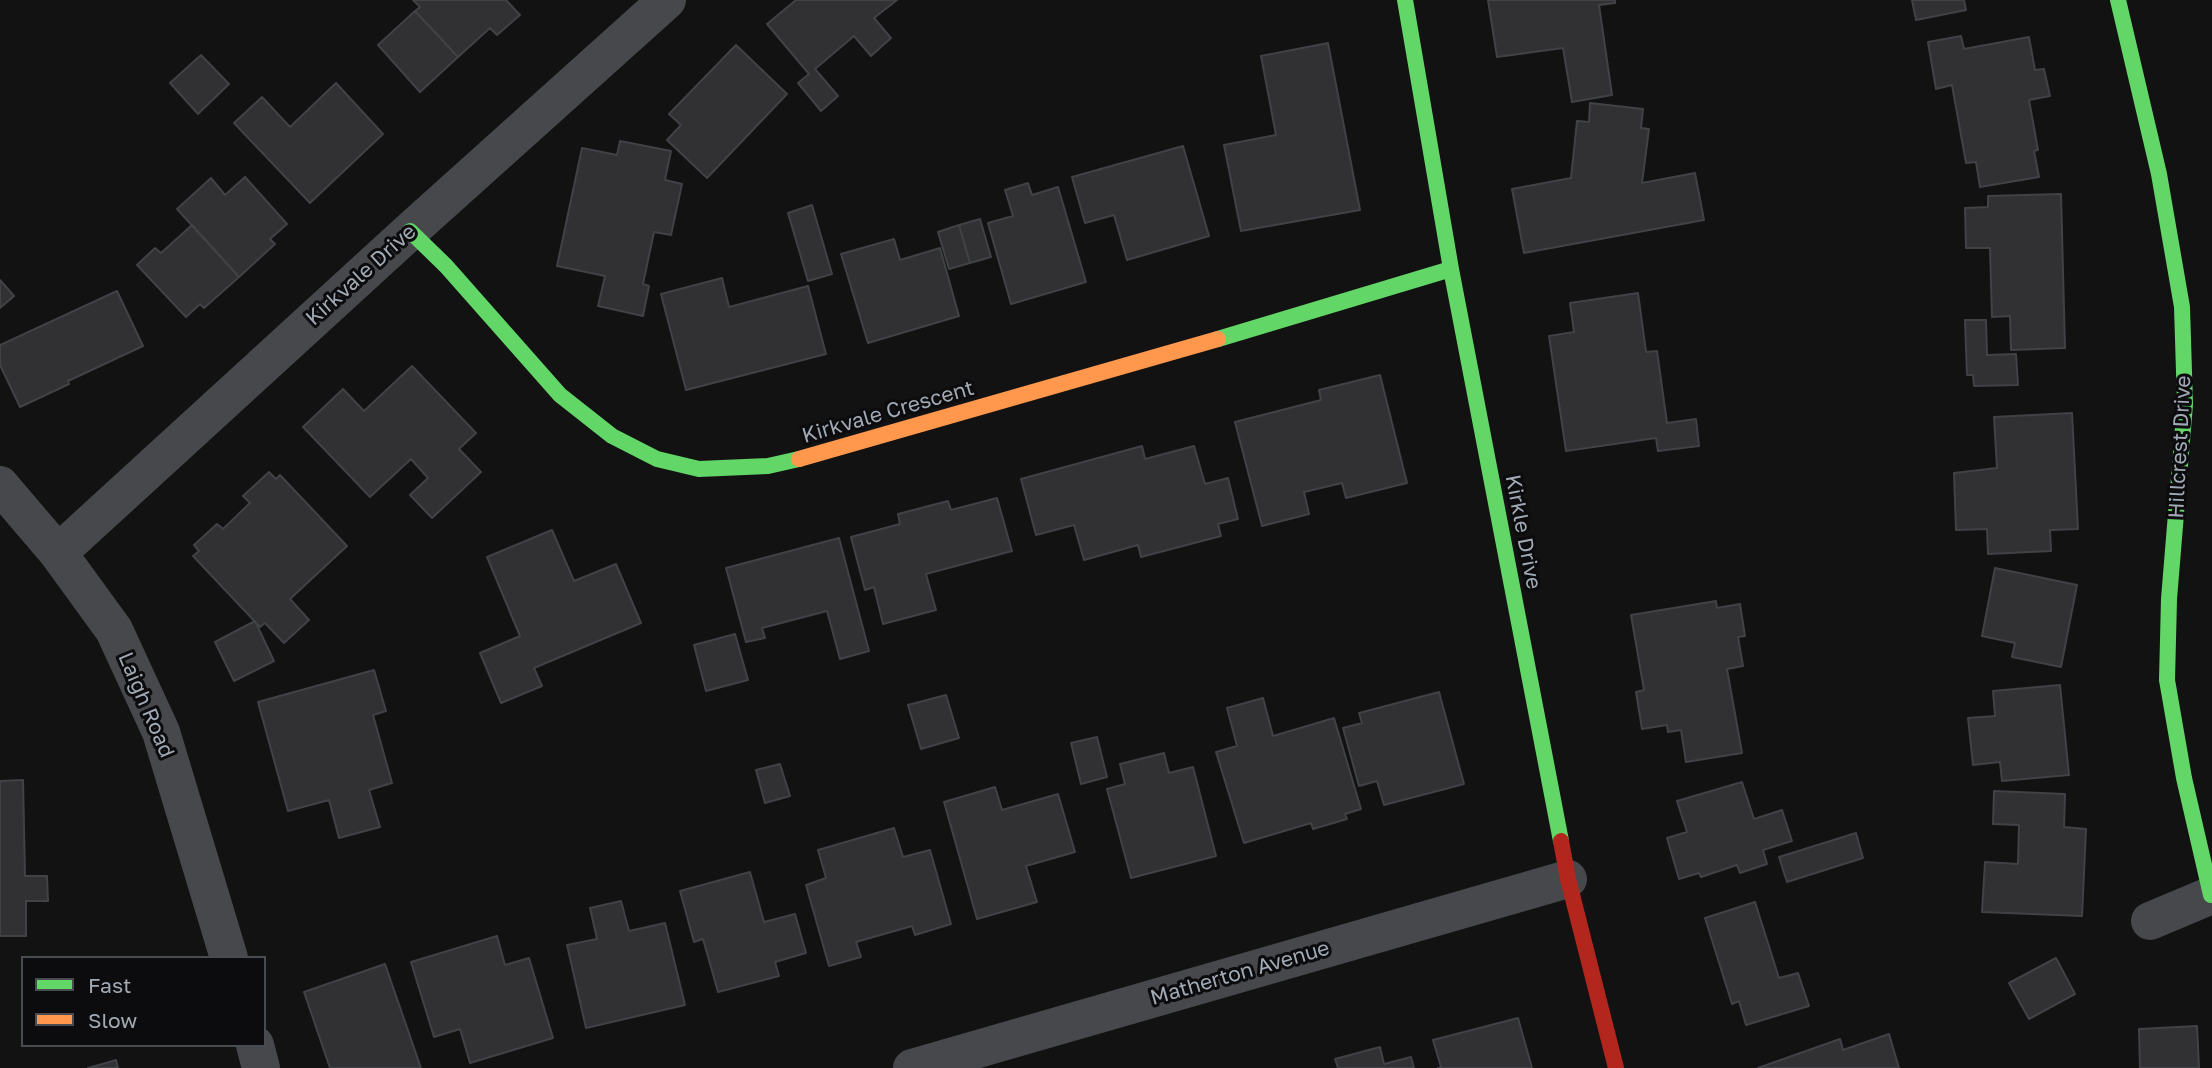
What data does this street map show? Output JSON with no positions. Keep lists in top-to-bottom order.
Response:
{
  "streets": {
    "street": [
      "Kirkvale Drive",
      "Kirkvale Crescent",
      "Hillcrest Drive",
      "Kirkle Drive",
      "Laigh Road",
      "Matherton Avenue"
    ]
  },
  "crossings": [
    ["Kirkvale Drive", "Kirkvale Crescent"],
    ["Kirkvale Drive", "Laigh Road"],
    ["Kirkvale Crescent", "Kirkle Drive"],
    ["Kirkle Drive", "Matherton Avenue"]
  ],
  "legend": ["Fast", "Slow"]
}
